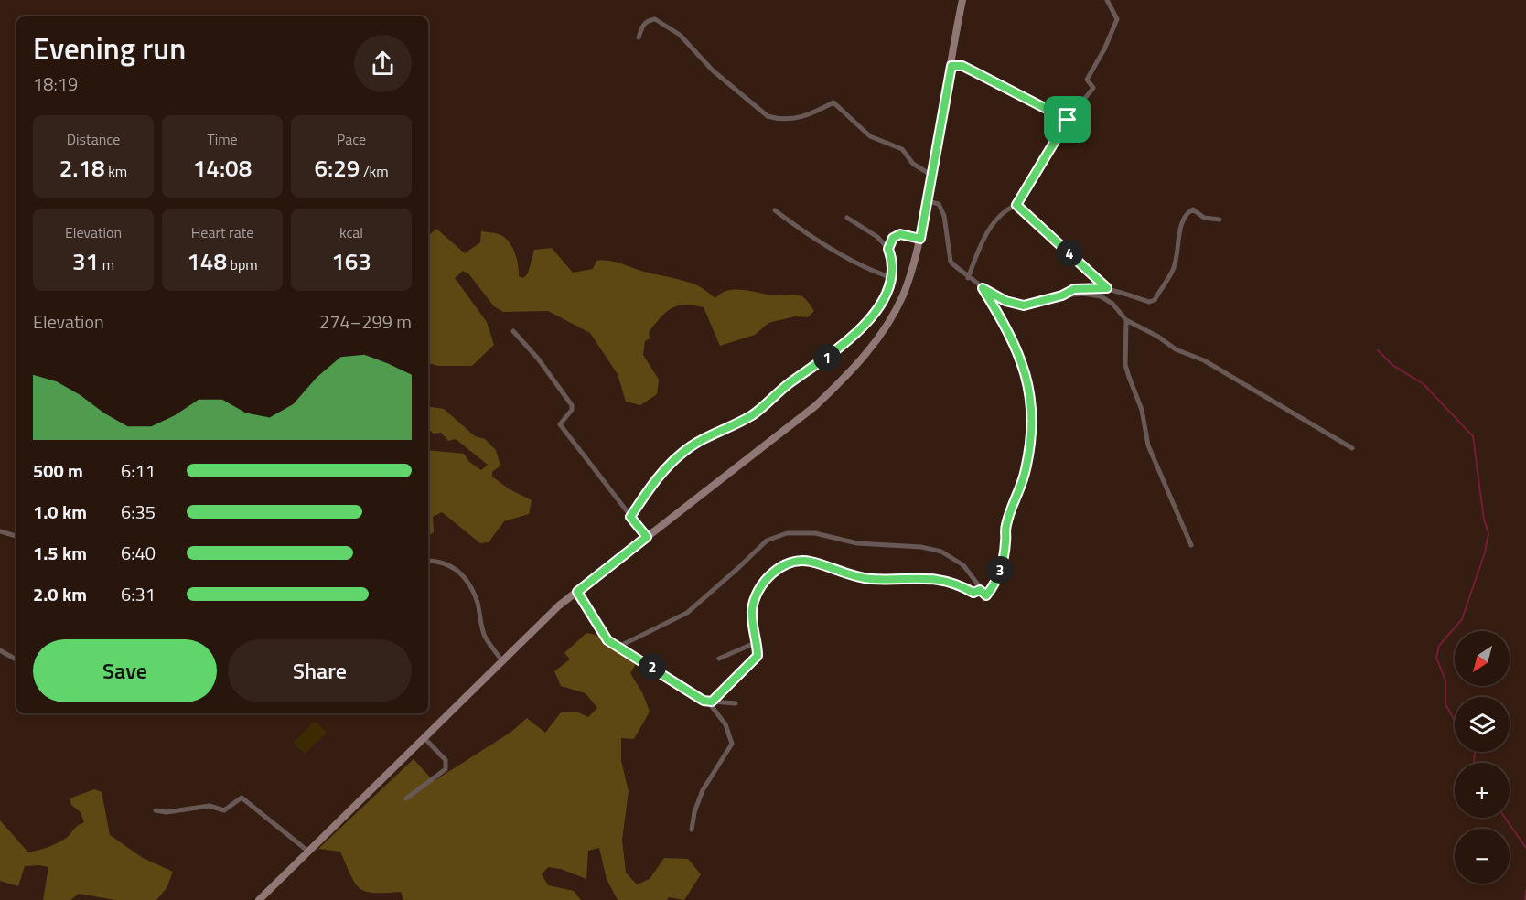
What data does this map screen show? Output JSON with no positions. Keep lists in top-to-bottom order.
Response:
{
  "north": "bottom left",
  "page": {
    "heading": ["Evening run", "18:19"],
    "stats": [
      ["Distance", "2.18 km"],
      ["Time", "14:08"],
      ["Pace", "6:29 /km"],
      ["Elevation", "31 m"],
      ["Heart rate", "148 bpm"],
      ["kcal", "163"]
    ],
    "pins": [
      "4",
      "1",
      "3",
      "2"
    ],
    "chart": ["Elevation", "274–299 m"],
    "list": [
      {
        "name": "500 m",
        "note": "6:11"
      },
      {
        "name": "1.0 km",
        "note": "6:35"
      },
      {
        "name": "1.5 km",
        "note": "6:40"
      },
      {
        "name": "2.0 km",
        "note": "6:31"
      }
    ],
    "buttons": ["Save", "Share"],
    "map_buttons": ["+", "−"]
  }
}
